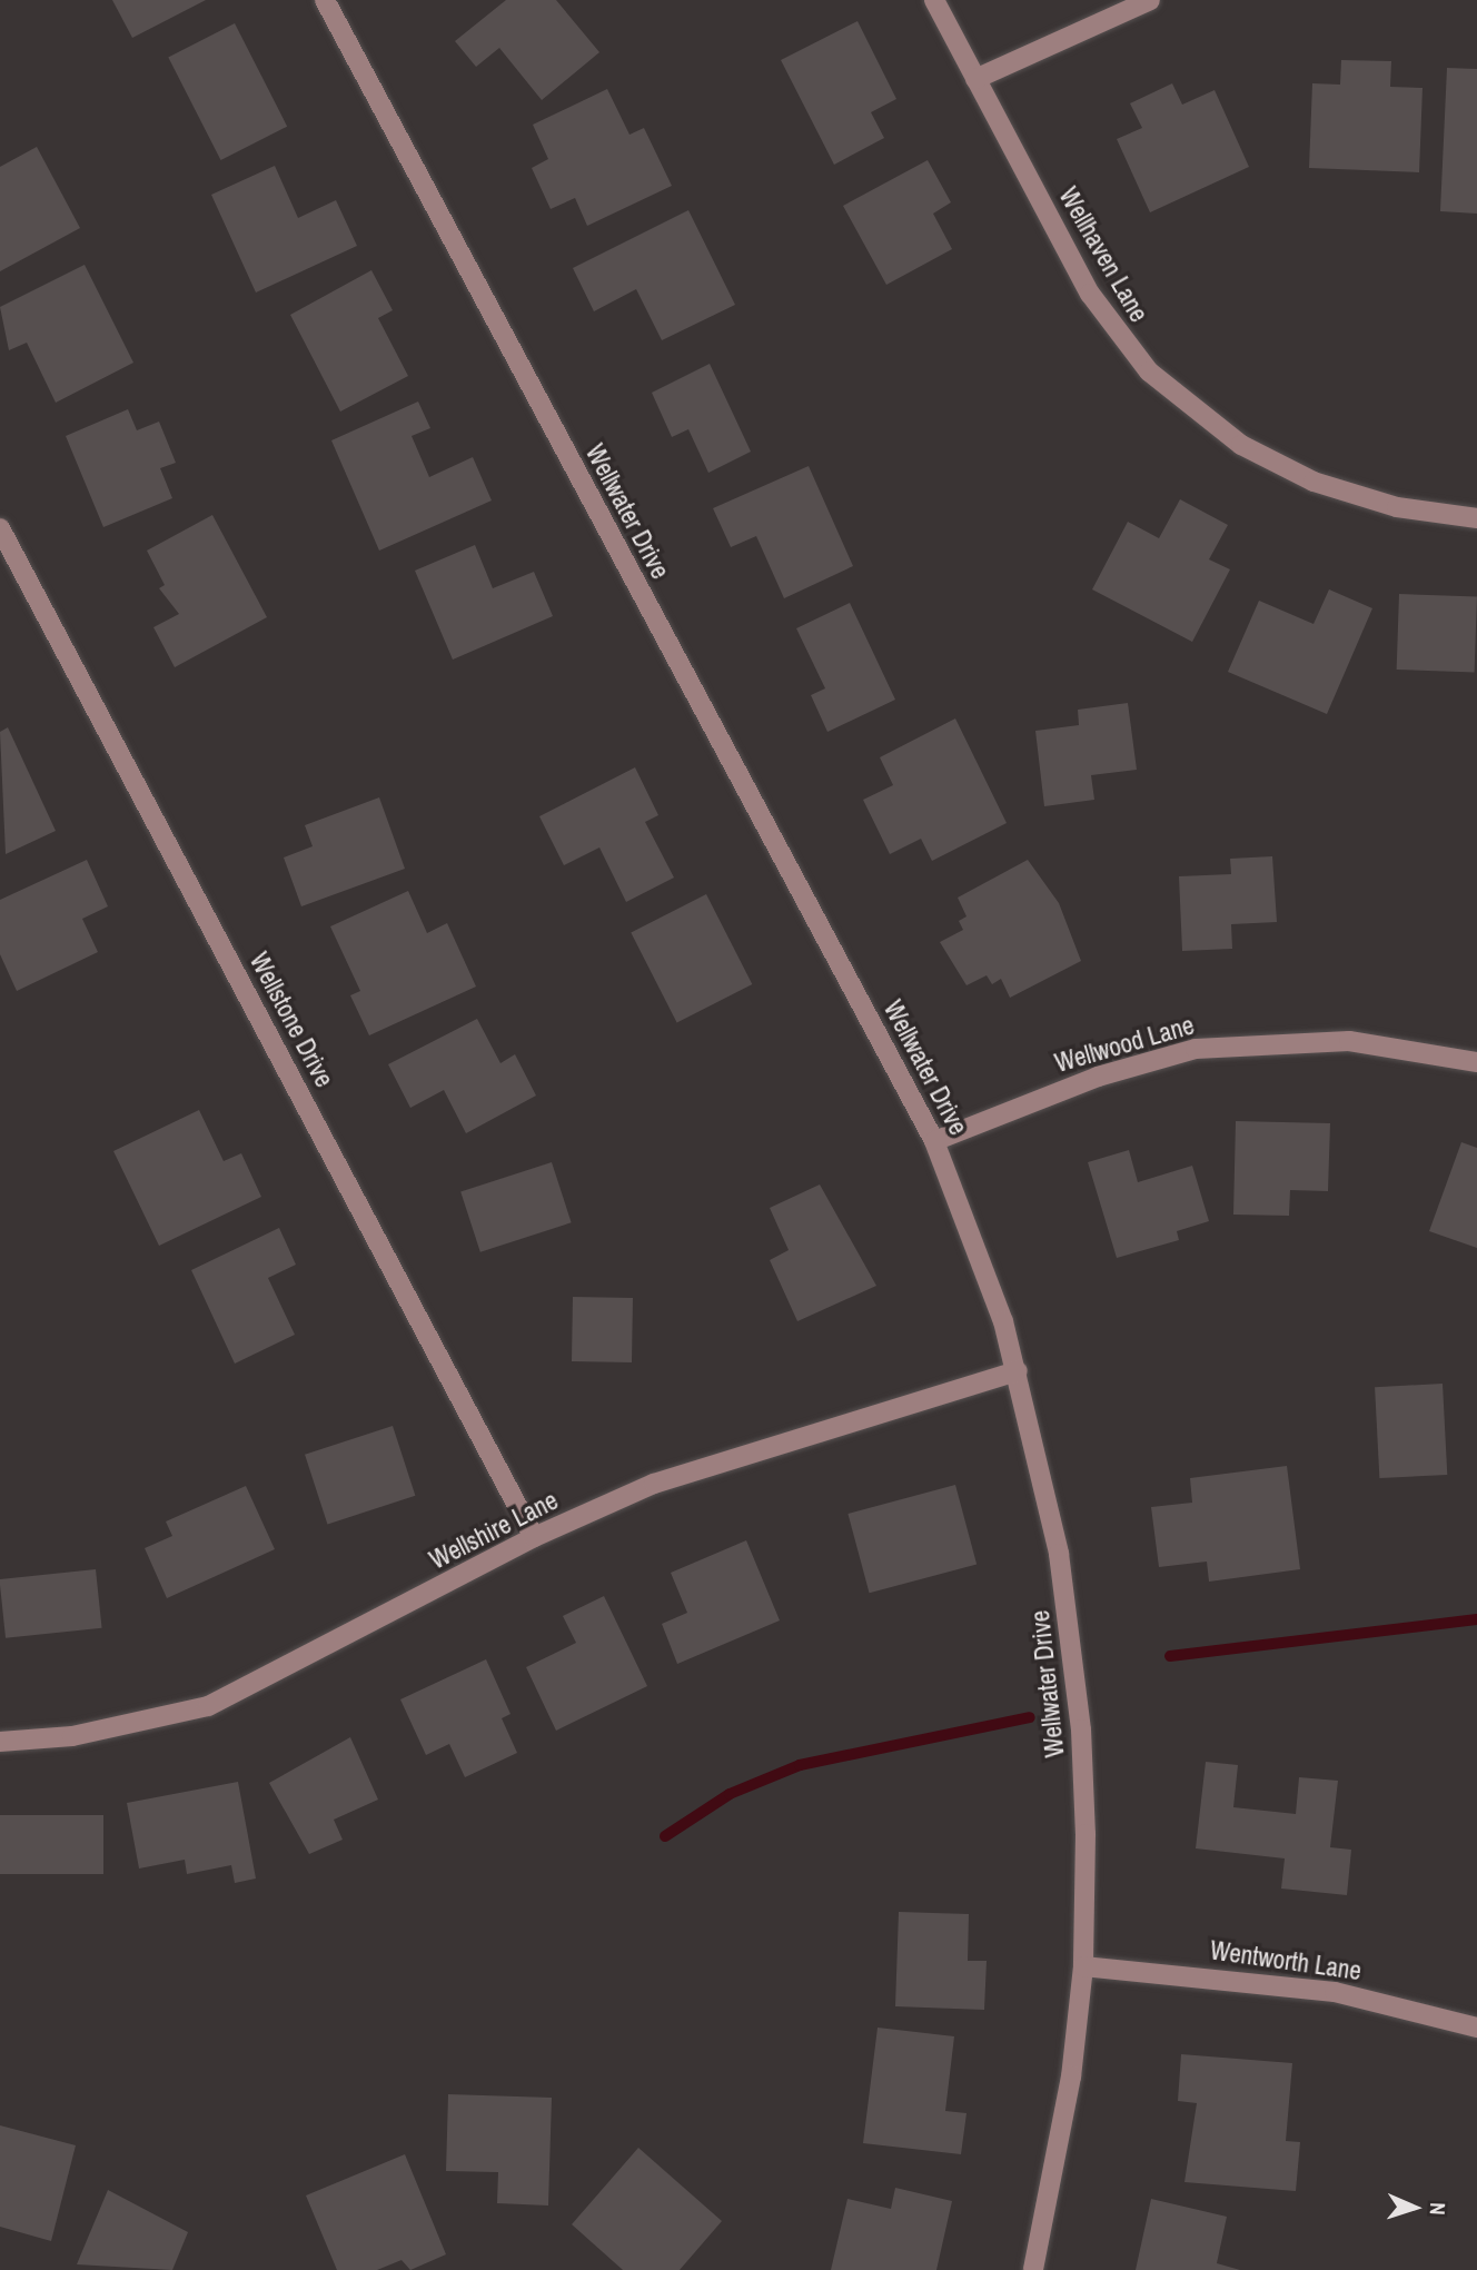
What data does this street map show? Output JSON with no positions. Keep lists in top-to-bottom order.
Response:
{
  "streets": {
    "street": [
      "Wellhaven Lane",
      "Wellwater Drive",
      "Wellstone Drive",
      "Wellwood Lane",
      "Wellshire Lane",
      "Wentworth Lane"
    ]
  },
  "crossings": [
    ["Wellwater Drive", "Wellwood Lane"],
    ["Wellwater Drive", "Wellshire Lane"],
    ["Wellwater Drive", "Wentworth Lane"],
    ["Wellstone Drive", "Wellshire Lane"]
  ],
  "north": "right"
}
